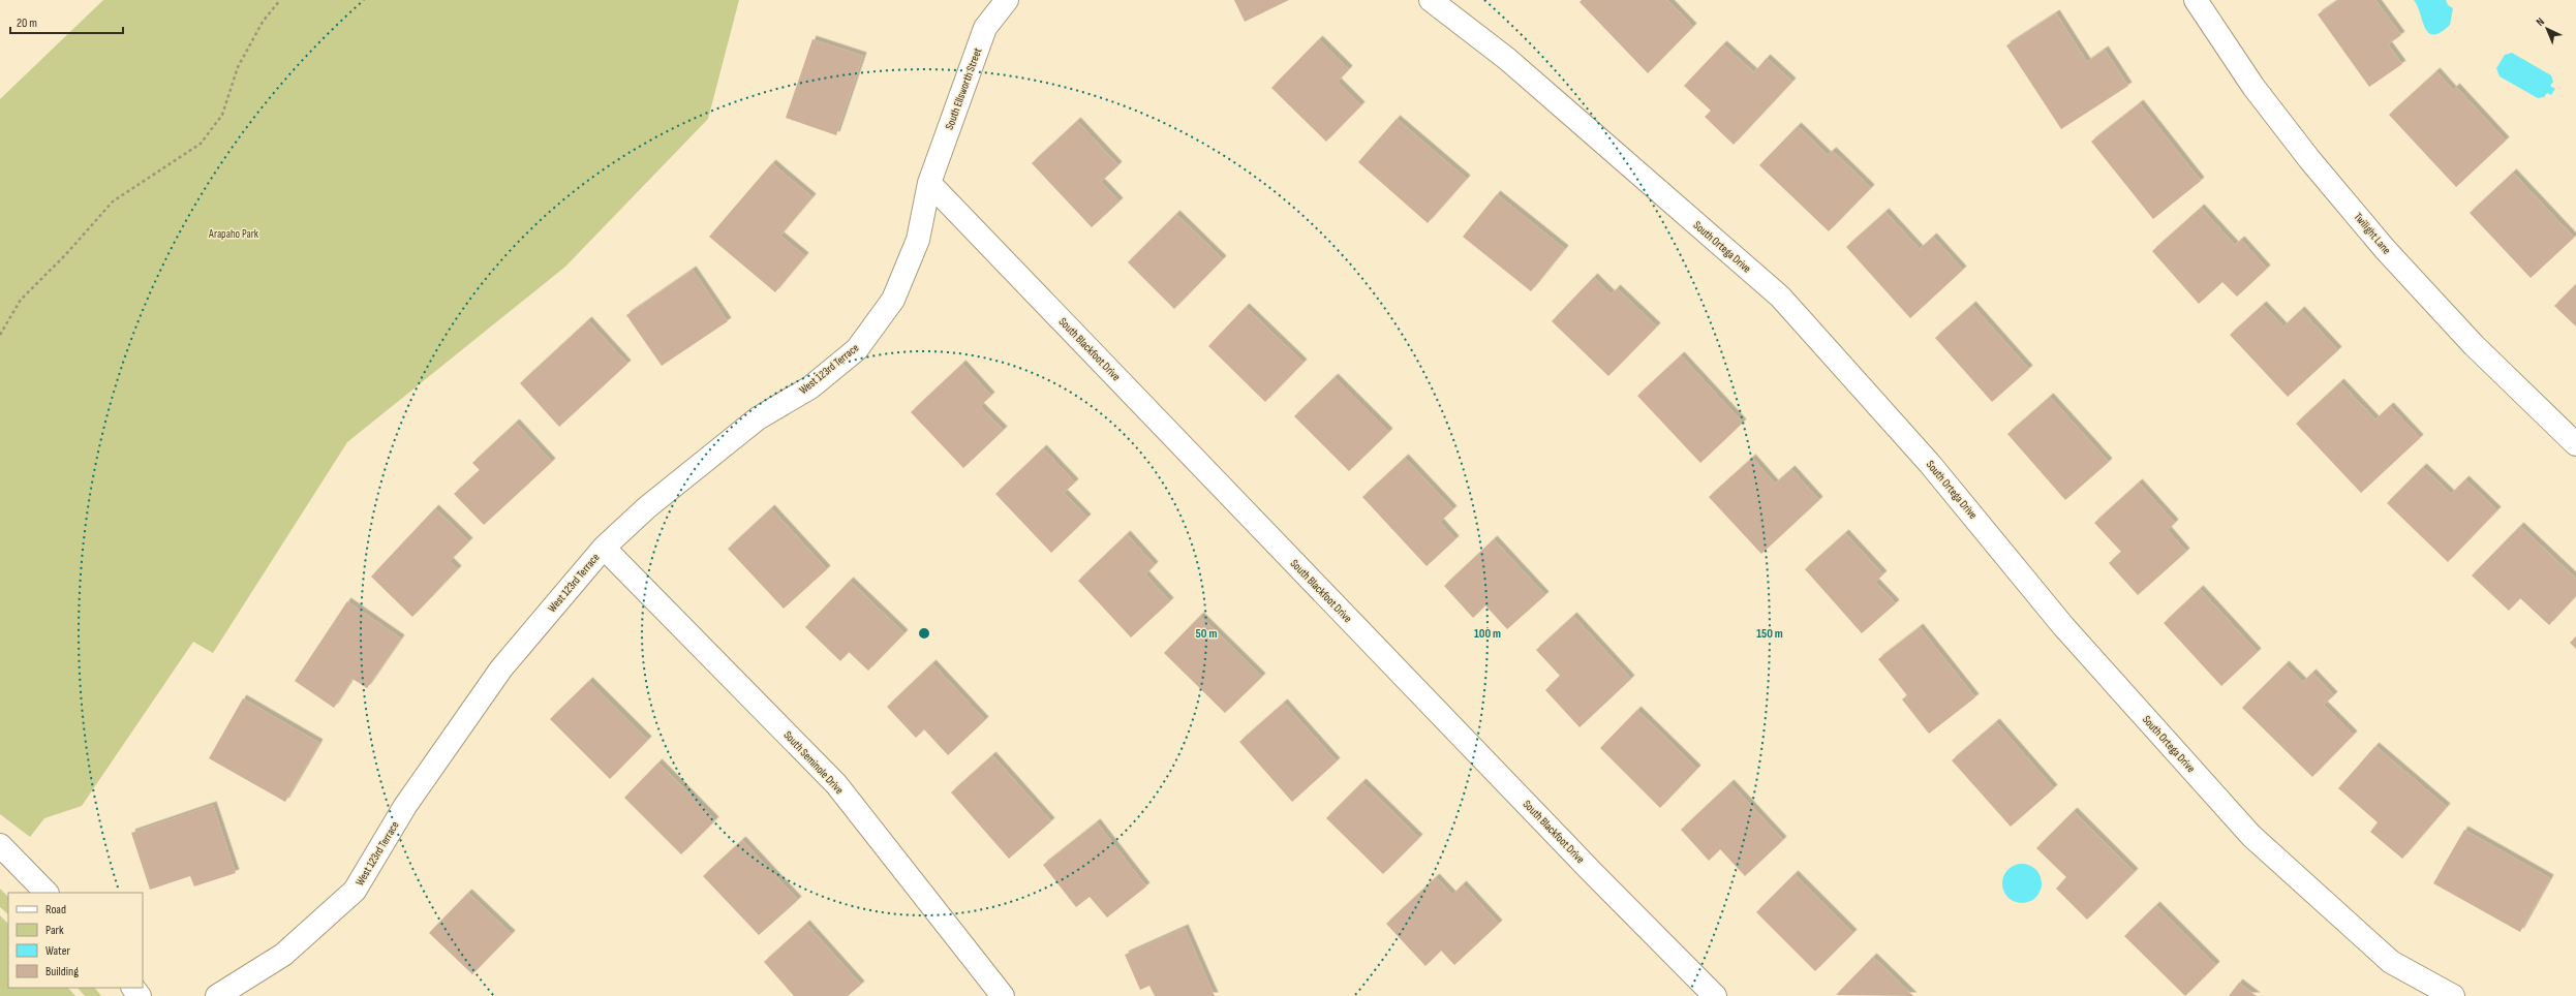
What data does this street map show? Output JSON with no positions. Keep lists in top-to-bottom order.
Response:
{
  "streets": {
    "street": [
      "South Ellsworth Street",
      "Twilight Lane",
      "South Ortega Drive",
      "South Blackfoot Drive",
      "West 123rd Terrace",
      "South Seminole Drive"
    ]
  },
  "crossings": [
    ["South Ellsworth Street", "South Blackfoot Drive"],
    ["South Ellsworth Street", "West 123rd Terrace"],
    ["South Blackfoot Drive", "West 123rd Terrace"],
    ["West 123rd Terrace", "South Seminole Drive"]
  ],
  "parks": ["Arapaho Park"],
  "legend": [
    "Road",
    "Park",
    "Water",
    "Building"
  ],
  "scale_bar": "20 m",
  "north": "top left",
  "rings": ["50 m", "100 m", "150 m"]
}
